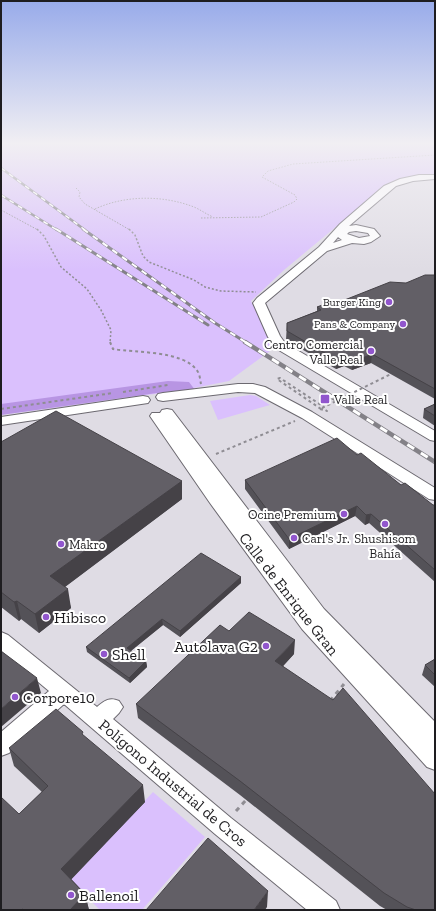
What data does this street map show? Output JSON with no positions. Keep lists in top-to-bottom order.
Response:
{
  "streets": {
    "street": ["Calle de Enrique Gran", "Polígono Industrial de Cros"]
  },
  "places": {
    "other": [
      "Burger King",
      "Pans & Company",
      "Centro Comercial Valle Real",
      "Ocine Premium",
      "Shushisom Bahía",
      "Carl's Jr.",
      "Makro",
      "Hibisco",
      "Autolava G2",
      "Shell",
      "Corpore10",
      "Ballenoil"
    ],
    "transit": ["Valle Real"]
  }
}
